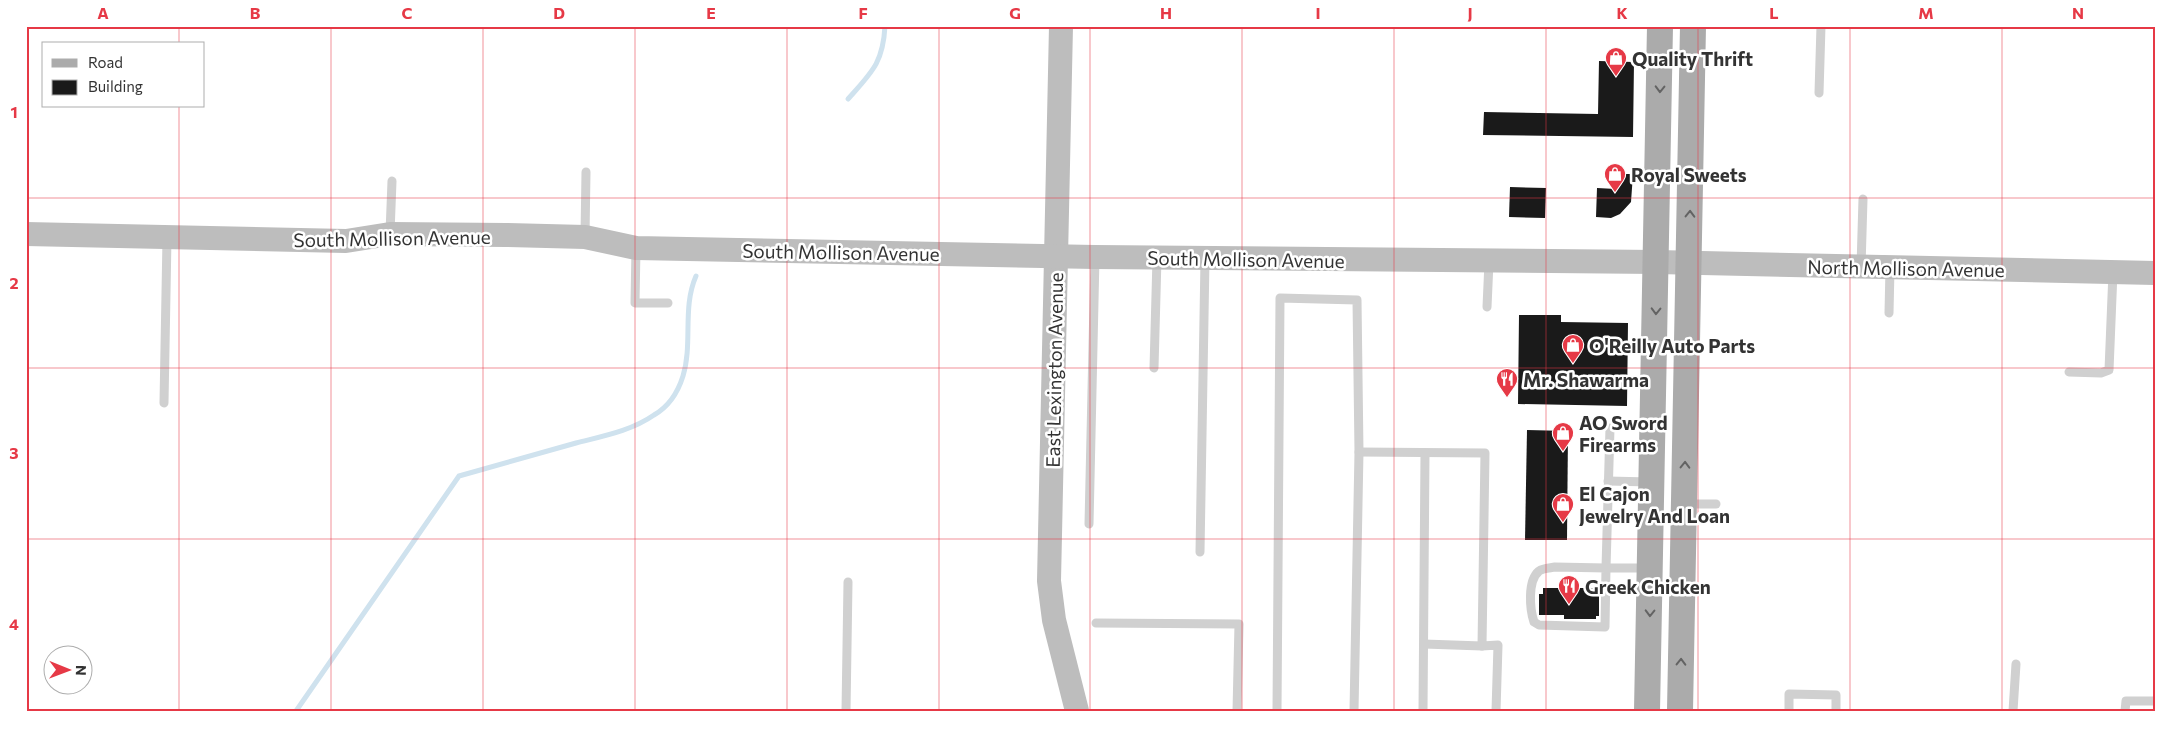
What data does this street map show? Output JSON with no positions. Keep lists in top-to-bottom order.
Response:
{
  "streets": {
    "main road": ["South Mollison Avenue", "North Mollison Avenue", "East Lexington Avenue"]
  },
  "crossings": [
    ["South Mollison Avenue", "North Mollison Avenue"],
    ["South Mollison Avenue", "East Lexington Avenue"]
  ],
  "places": {
    "shop": [
      "Quality Thrift",
      "Royal Sweets",
      "O'Reilly Auto Parts",
      "AO Sword Firearms",
      "El Cajon Jewelry And Loan"
    ],
    "restaurant": ["Mr. Shawarma", "Greek Chicken"]
  },
  "legend": ["Road", "Building"],
  "north": "right",
  "grid": {
    "columns": [
      "A",
      "B",
      "C",
      "D",
      "E",
      "F",
      "G",
      "H",
      "I",
      "J",
      "K",
      "L",
      "M",
      "N"
    ],
    "rows": [
      "1",
      "2",
      "3",
      "4"
    ]
  }
}
